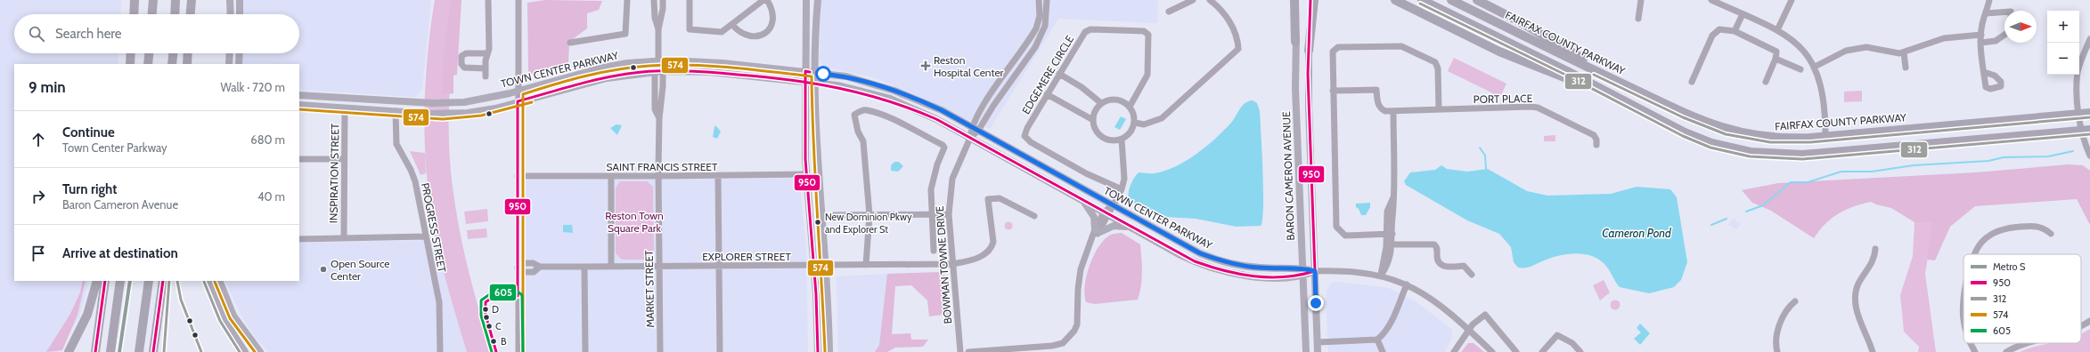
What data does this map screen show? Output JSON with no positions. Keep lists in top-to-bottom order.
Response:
{
  "streets": {
    "highway": ["FAIRFAX COUNTY PARKWAY"],
    "main road": ["TOWN CENTER PARKWAY", "BARON CAMERON AVENUE"],
    "street": [
      "EDGEMERE CIRCLE",
      "PORT PLACE",
      "SAINT FRANCIS STREET",
      "INSPIRATION STREET",
      "PROGRESS STREET",
      "EXPLORER STREET",
      "BOWMAN TOWNE DRIVE",
      "MARKET STREET"
    ]
  },
  "crossings": [
    ["TOWN CENTER PARKWAY", "INSPIRATION STREET"],
    ["TOWN CENTER PARKWAY", "BARON CAMERON AVENUE"],
    ["TOWN CENTER PARKWAY", "PROGRESS STREET"],
    ["TOWN CENTER PARKWAY", "BOWMAN TOWNE DRIVE"],
    ["TOWN CENTER PARKWAY", "MARKET STREET"],
    ["SAINT FRANCIS STREET", "MARKET STREET"],
    ["EXPLORER STREET", "BOWMAN TOWNE DRIVE"],
    ["EXPLORER STREET", "MARKET STREET"]
  ],
  "water": ["Cameron Pond"],
  "parks": ["Reston Town Square Park"],
  "places": {
    "health": ["Reston Hospital Center"],
    "other": [
      "New Dominion Pkwy and Explorer St",
      "Open Source Center",
      "D",
      "C",
      "B"
    ]
  },
  "lines": [
    "transit line 950",
    "transit line 312",
    "transit line 574",
    "metro line S",
    "transit line 605"
  ],
  "legend": [
    "Metro S",
    "950",
    "312",
    "574",
    "605"
  ],
  "north": "right",
  "page": {
    "map_buttons": ["+", "−"],
    "search": "Search here",
    "heading": ["9 min", "Walk · 720 m"],
    "list": [
      ["Continue", "Town Center Parkway", "680 m"],
      ["Turn right", "Baron Cameron Avenue", "40 m"],
      "Arrive at destination"
    ]
  }
}
